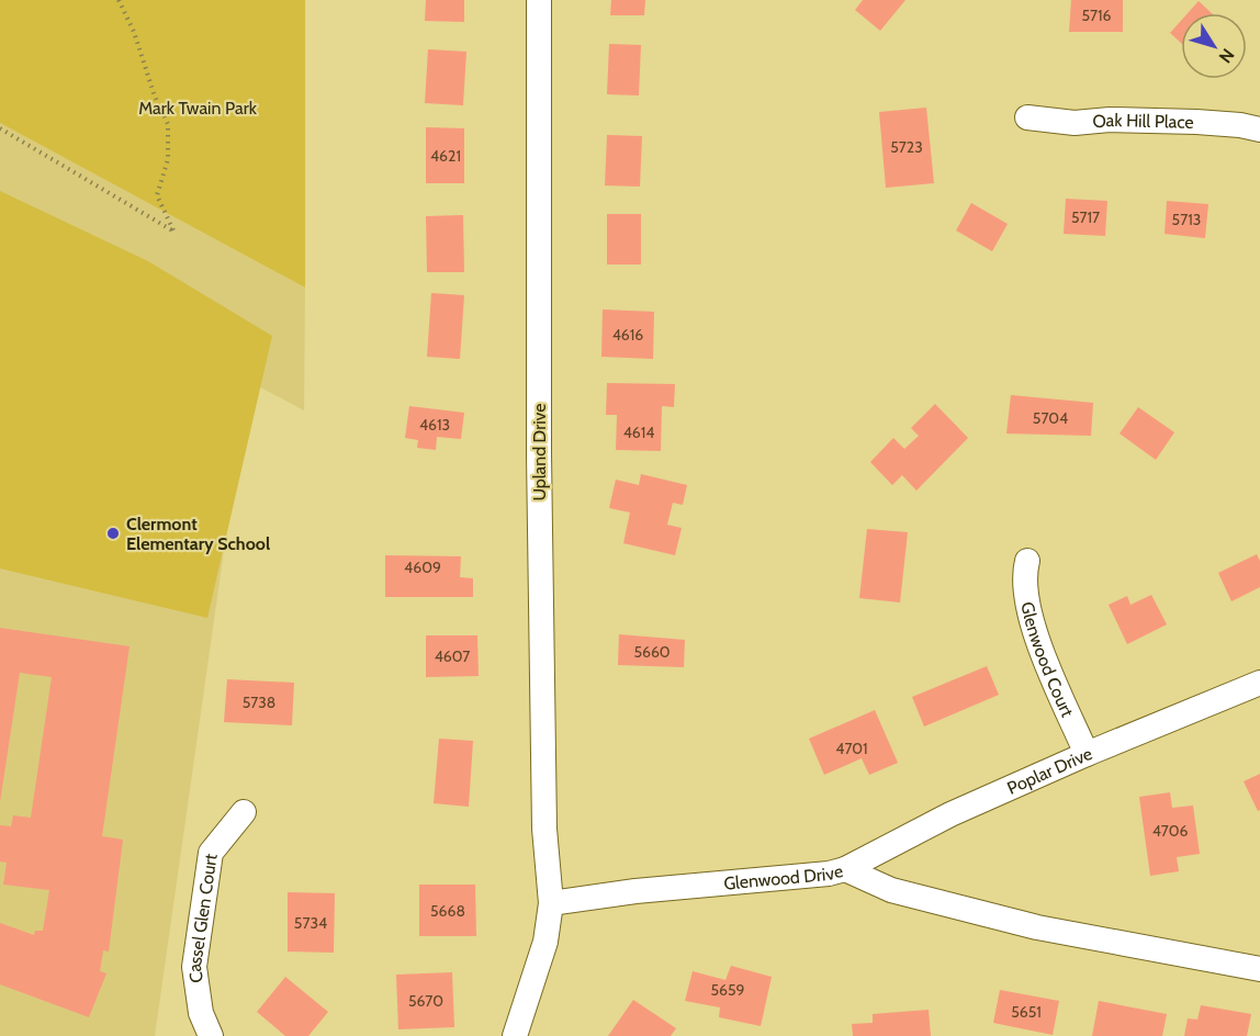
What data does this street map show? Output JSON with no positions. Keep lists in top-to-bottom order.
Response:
{
  "streets": {
    "street": [
      "Oak Hill Place",
      "Upland Drive",
      "Glenwood Court",
      "Poplar Drive",
      "Glenwood Drive",
      "Cassel Glen Court"
    ]
  },
  "crossings": [
    ["Upland Drive", "Glenwood Drive"],
    ["Glenwood Court", "Poplar Drive"],
    ["Poplar Drive", "Glenwood Drive"]
  ],
  "parks": ["Mark Twain Park"],
  "places": ["Clermont Elementary School"],
  "house_numbers": [
    "5716",
    "5723",
    "4621",
    "5717",
    "5713",
    "4616",
    "5704",
    "4613",
    "4614",
    "4609",
    "5660",
    "4607",
    "5738",
    "4701",
    "4706",
    "5668",
    "5734",
    "5659",
    "5670",
    "5651"
  ],
  "north": "bottom right"
}
